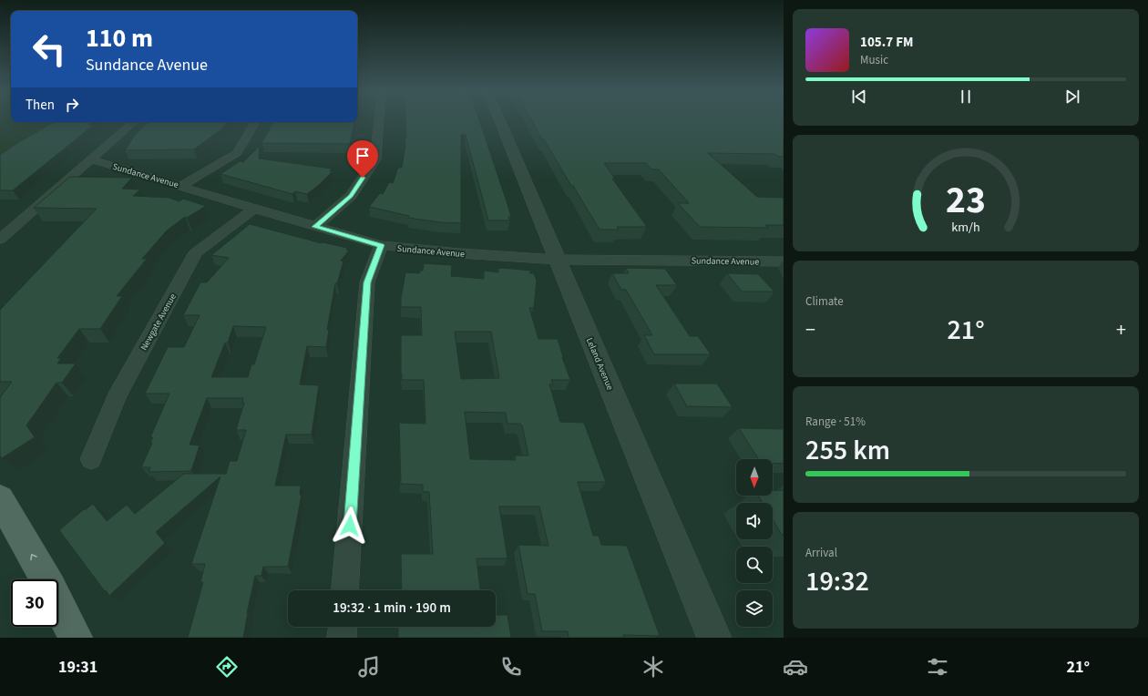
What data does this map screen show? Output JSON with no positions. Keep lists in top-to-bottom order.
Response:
{
  "streets": {
    "street": ["Sundance Avenue", "Newgate Avenue", "Leland Avenue"]
  },
  "crossings": [
    ["Sundance Avenue", "Newgate Avenue"],
    ["Sundance Avenue", "Leland Avenue"]
  ],
  "north": "bottom",
  "page": {
    "turn": ["110 m", "Sundance Avenue"],
    "song": ["105.7 FM", "Music"],
    "then": "Then",
    "tile": [
      "Climate",
      ["Range · 51%", "255 km"],
      ["Arrival", "19:32"]
    ],
    "heat": ["−", "21°", "+"],
    "limit": "30",
    "trip": "19:32 · 1 min · 190 m",
    "tabs": ["19:31", "21°"],
    "gauge": ["23", "km/h"]
  }
}
